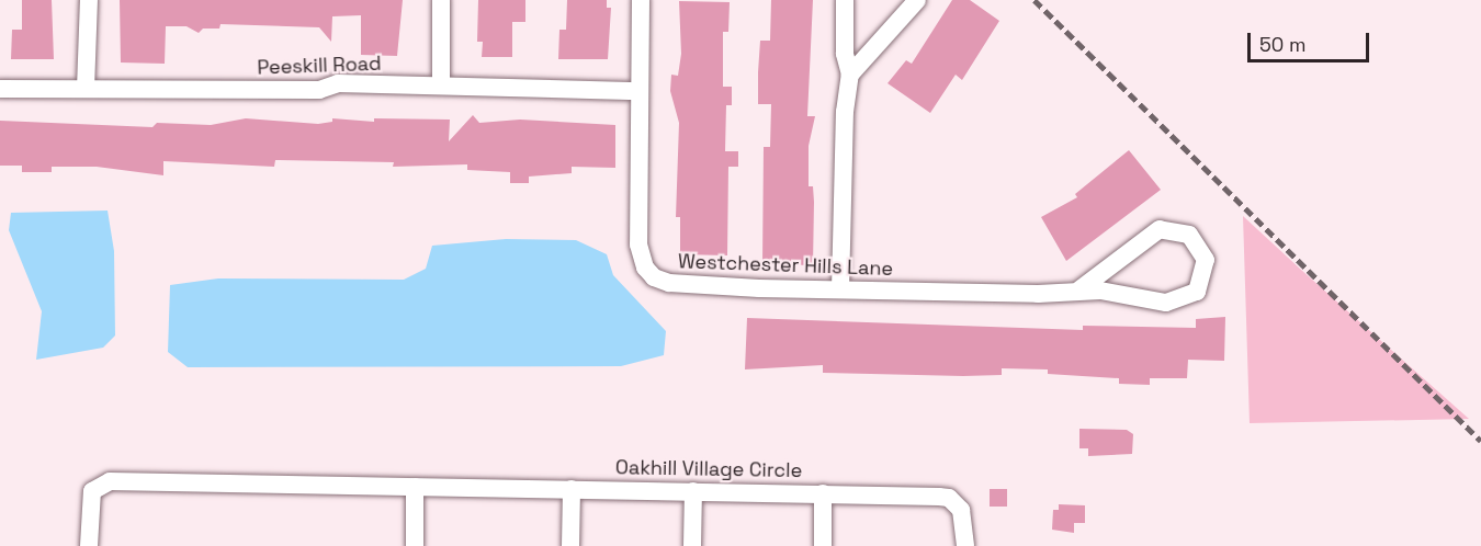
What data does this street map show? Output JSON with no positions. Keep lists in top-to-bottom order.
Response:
{
  "streets": {
    "street": ["Peeskill Road", "Westchester Hills Lane", "Oakhill Village Circle"]
  },
  "crossings": [
    ["Peeskill Road", "Westchester Hills Lane"]
  ],
  "scale_bar": "50 m"
}
